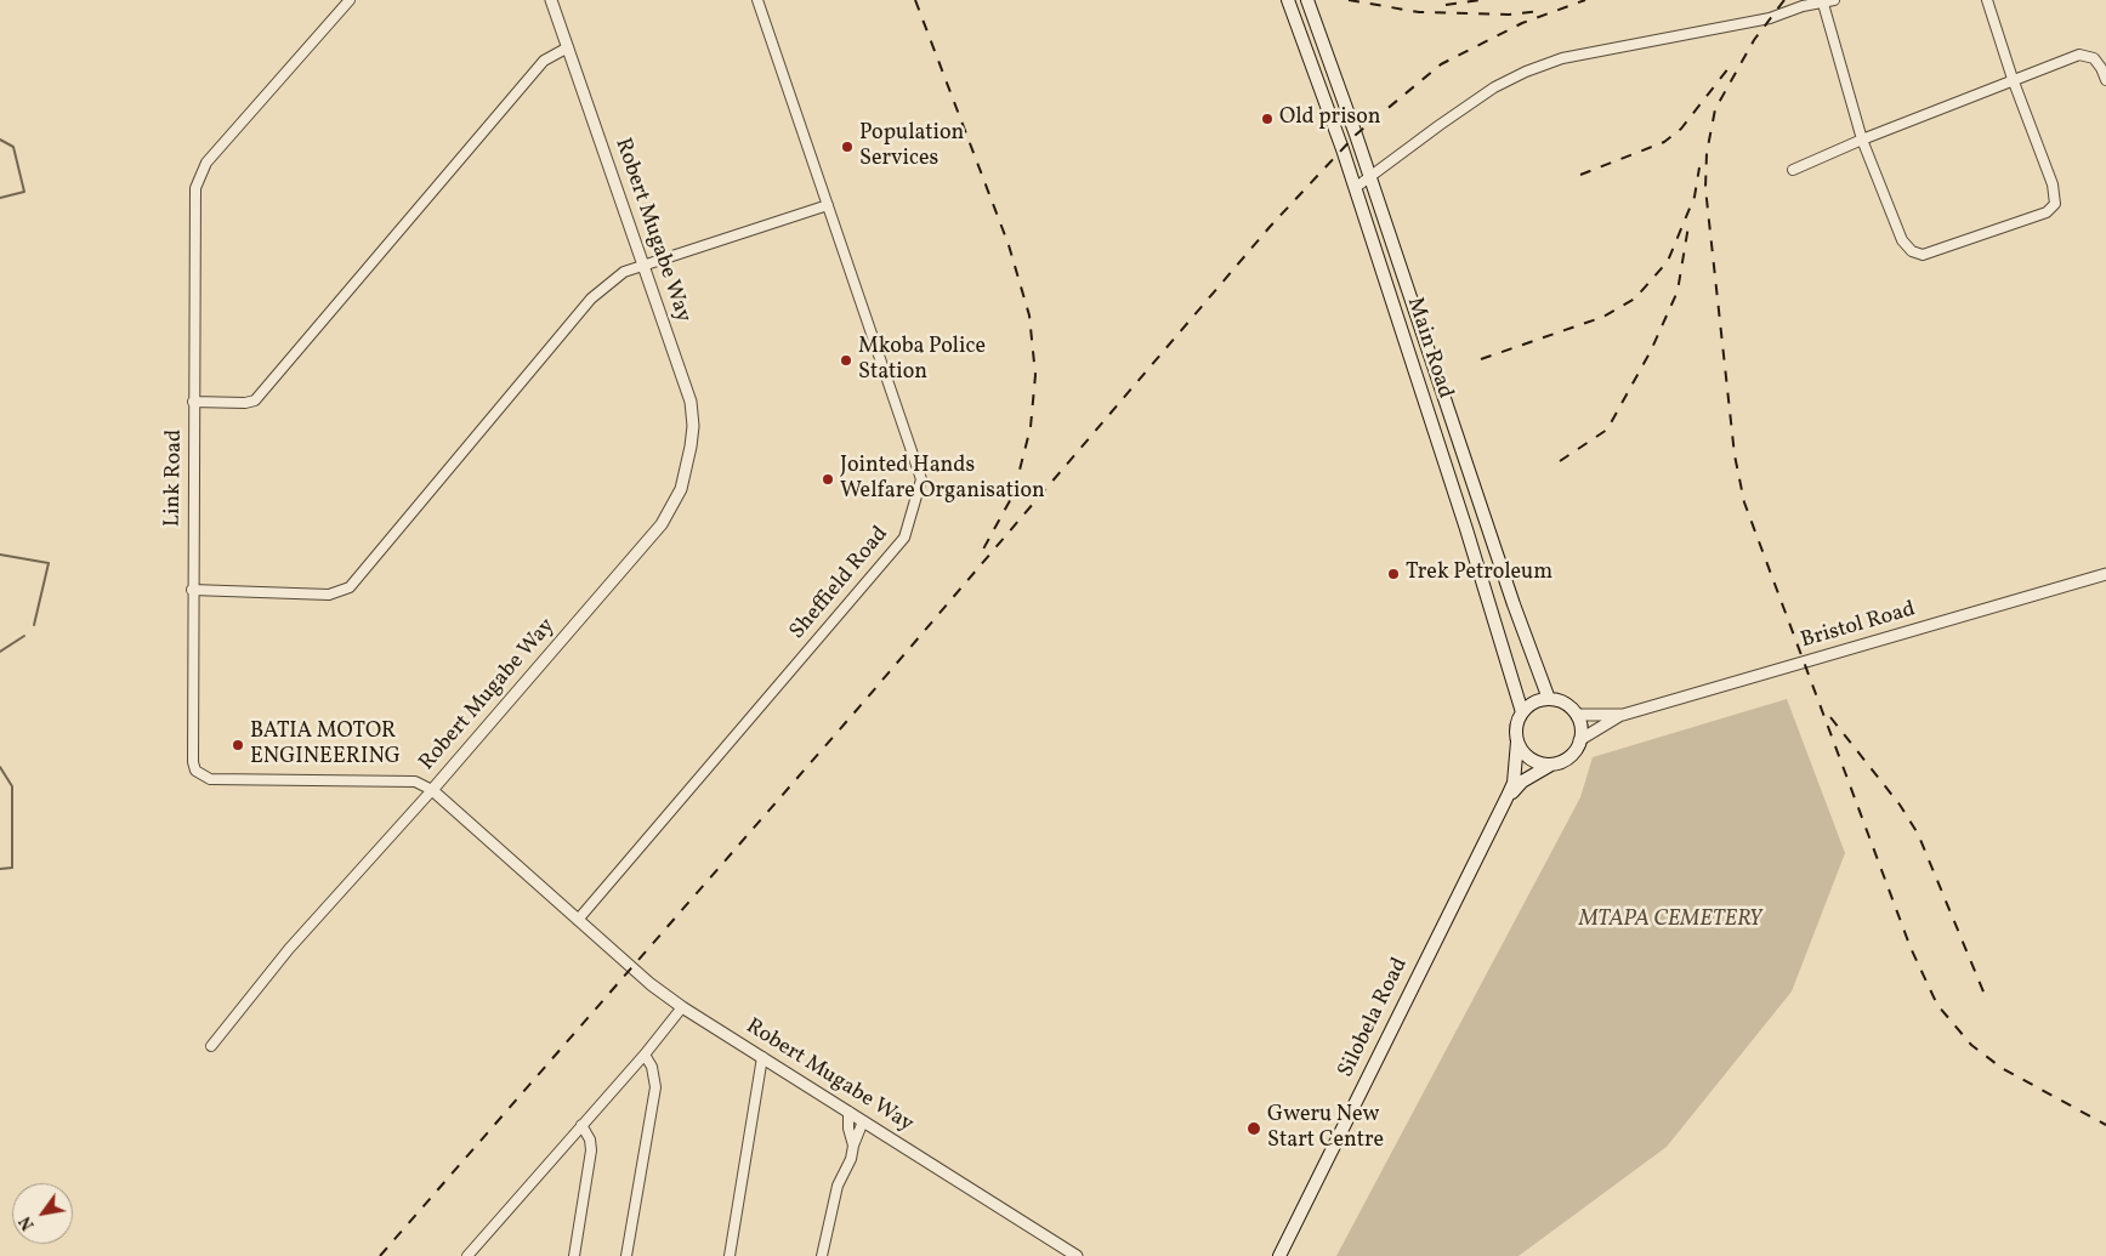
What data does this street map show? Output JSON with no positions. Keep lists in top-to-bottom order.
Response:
{
  "streets": {
    "main road": ["Main Road", "Silobela Road"],
    "street": [
      "Robert Mugabe Way",
      "Link Road",
      "Sheffield Road",
      "Bristol Road"
    ]
  },
  "crossings": [
    ["Robert Mugabe Way", "Link Road"],
    ["Robert Mugabe Way", "Sheffield Road"],
    ["Main Road", "Bristol Road"],
    ["Main Road", "Silobela Road"],
    ["Bristol Road", "Silobela Road"]
  ],
  "parks": ["MTAPA CEMETERY"],
  "places": [
    "Old prison",
    "Population Services",
    "Mkoba Police Station",
    "Jointed Hands Welfare Organisation",
    "Trek Petroleum",
    "BATIA MOTOR ENGINEERING",
    "Gweru New Start Centre"
  ],
  "north": "bottom left"
}
